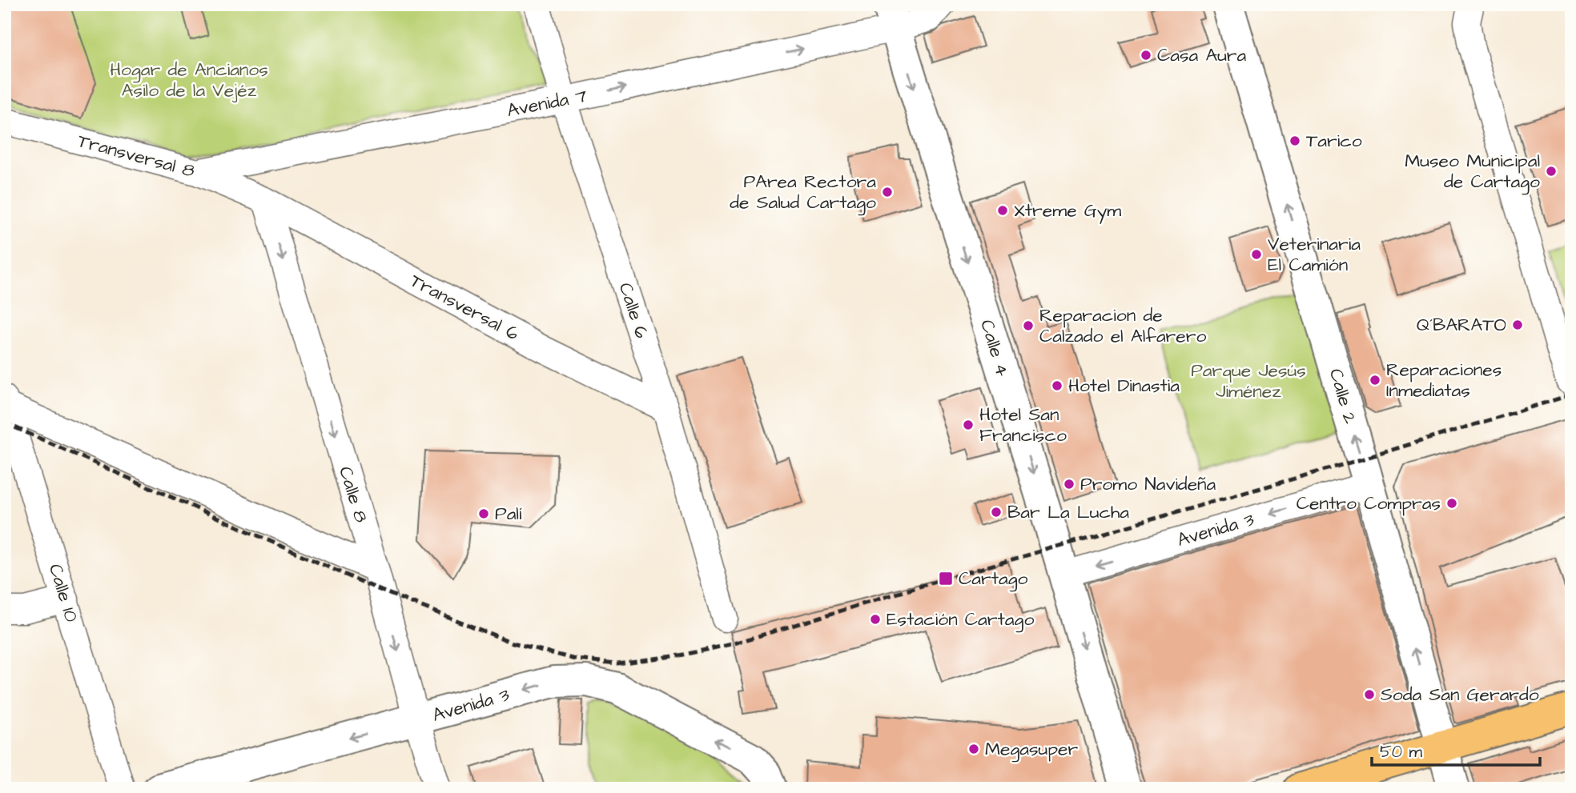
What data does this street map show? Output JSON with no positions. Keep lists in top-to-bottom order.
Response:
{
  "streets": {
    "street": [
      "Avenida 7",
      "Transversal 8",
      "Transversal 6",
      "Calle 6",
      "Calle 4",
      "Calle 2",
      "Calle 8",
      "Avenida 3",
      "Calle 10"
    ]
  },
  "crossings": [
    ["Avenida 7", "Transversal 8"],
    ["Avenida 7", "Calle 6"],
    ["Avenida 7", "Calle 4"],
    ["Transversal 8", "Transversal 6"],
    ["Transversal 8", "Calle 8"],
    ["Transversal 6", "Calle 6"],
    ["Transversal 6", "Calle 8"],
    ["Calle 4", "Avenida 3"],
    ["Calle 2", "Avenida 3"],
    ["Calle 8", "Avenida 3"]
  ],
  "one_way": [
    "Avenida 7",
    "Calle 4",
    "Calle 8",
    "Avenida 3"
  ],
  "parks": ["Hogar de Ancianos Asilo de la Vejéz", "Parque Jesús Jiménez"],
  "places": {
    "other": [
      "Casa Aura",
      "Tarico",
      "Museo Municipal de Cartago",
      "PArea Rectora de Salud Cartago",
      "Xtreme Gym",
      "Veterinaria El Camión",
      "Q´BARATO",
      "Reparacion de Calzado el Alfarero",
      "Reparaciones Inmediatas",
      "Hotel Dinastia",
      "Hotel San Francisco",
      "Promo Navideña",
      "Centro Compras",
      "Bar La Lucha",
      "Palí",
      "Estación Cartago",
      "Soda San Gerardo",
      "Megasuper"
    ],
    "transit": ["Cartago"]
  },
  "scale_bar": "50 m"
}
